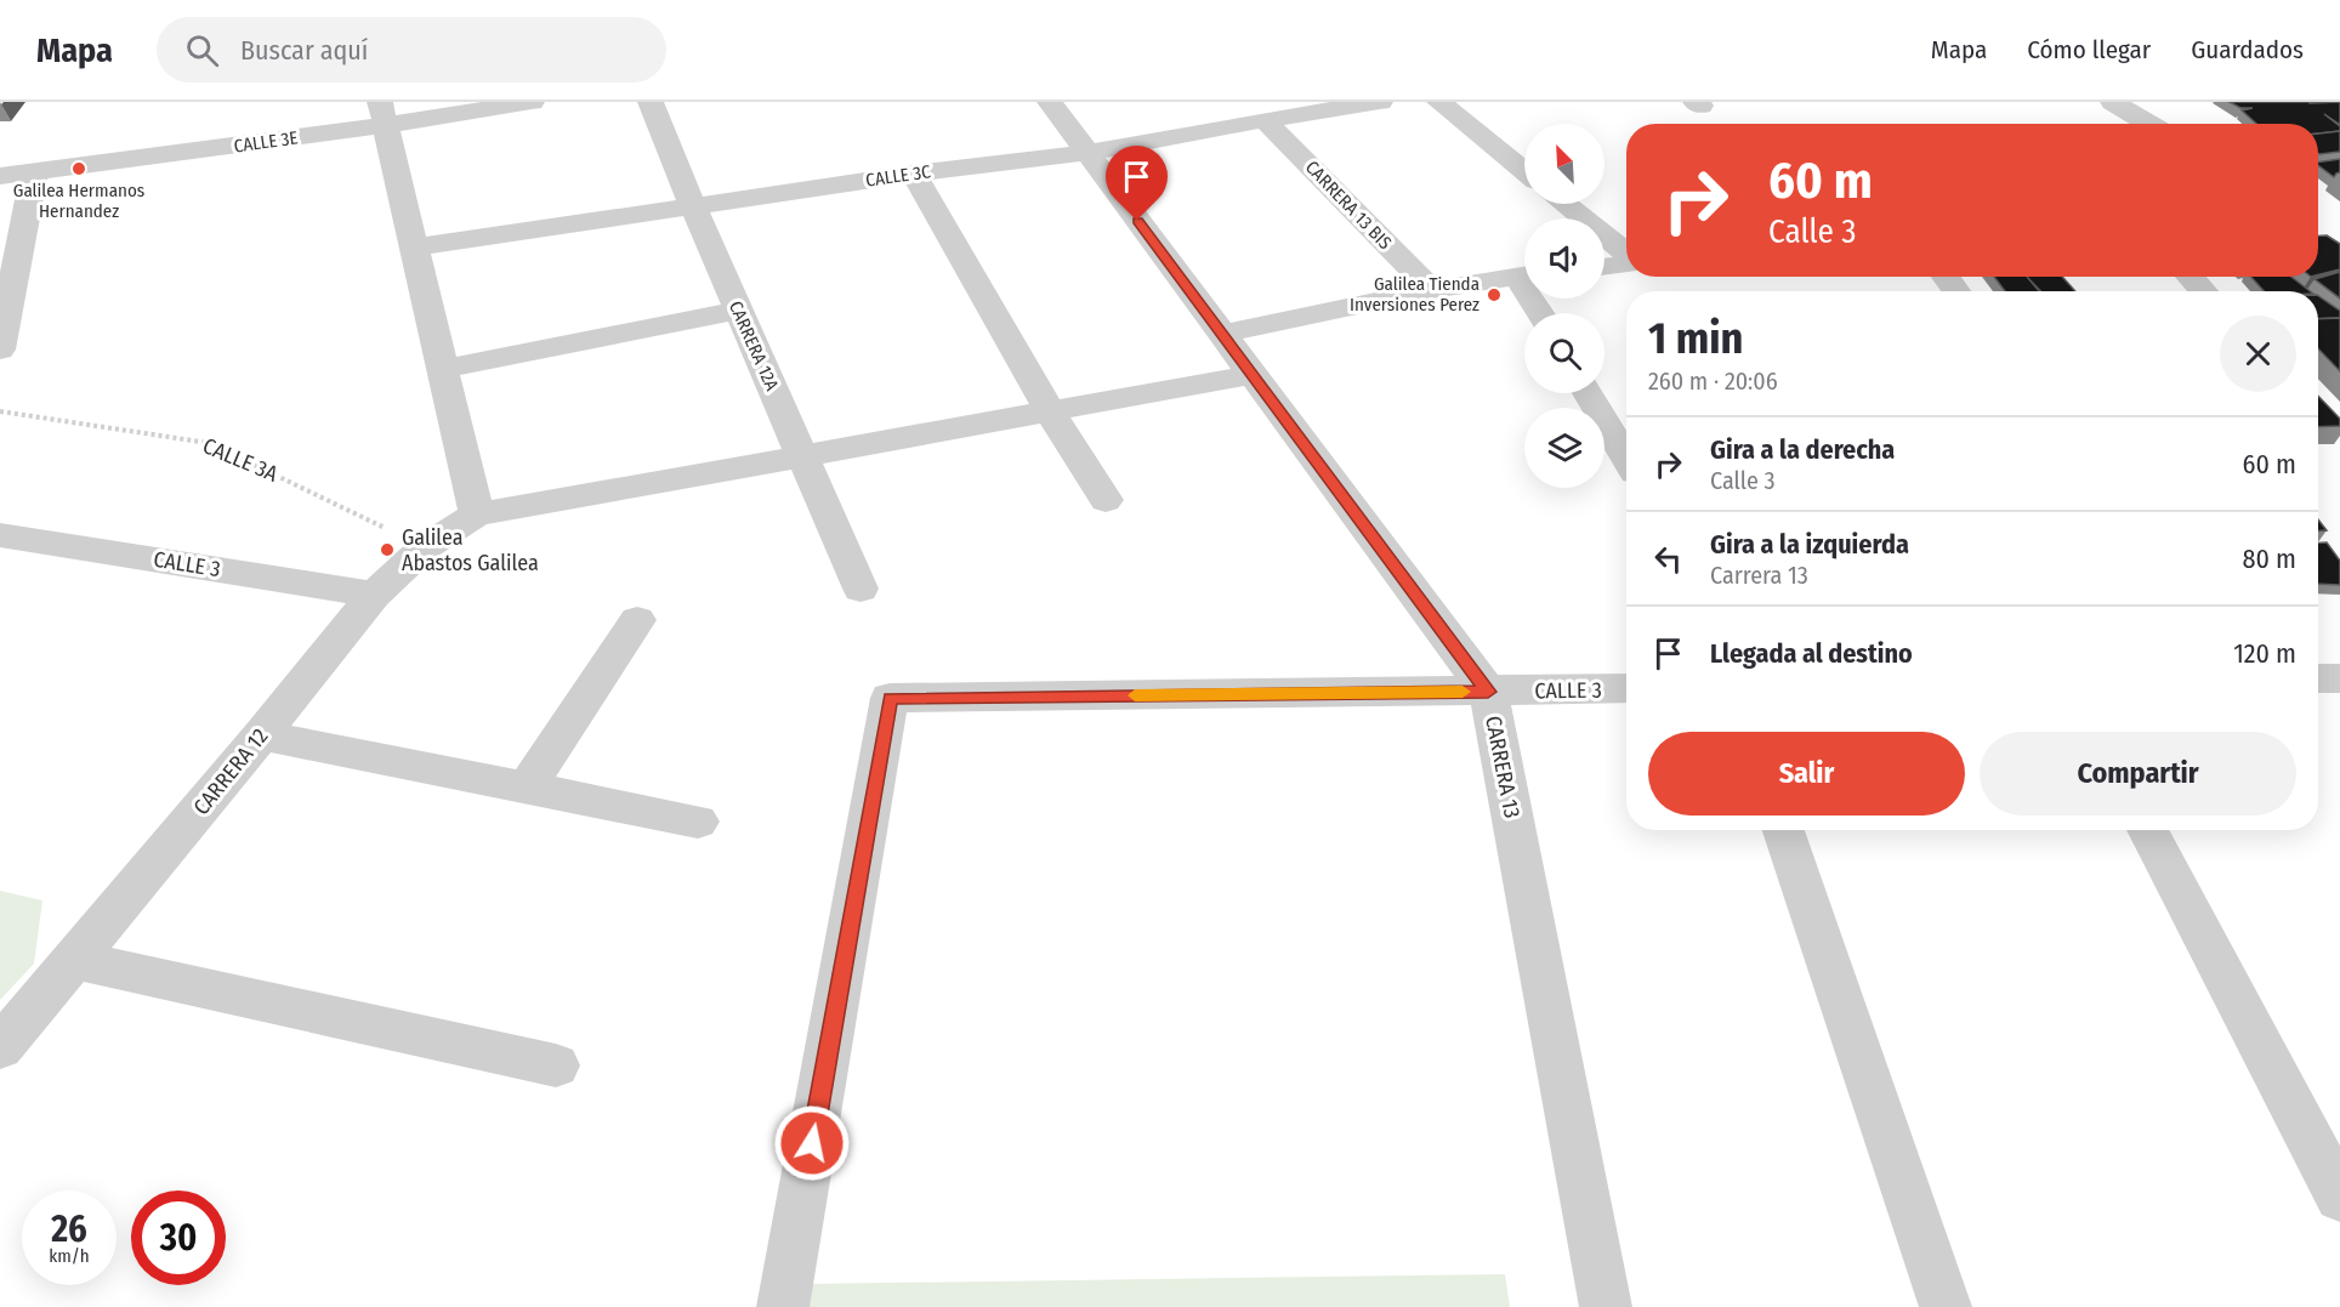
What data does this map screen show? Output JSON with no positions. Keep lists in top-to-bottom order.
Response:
{
  "streets": {
    "street": [
      "CALLE 3E",
      "CALLE 3C",
      "CARRERA 13 BIS",
      "CARRERA 12A",
      "CALLE 3",
      "CARRERA 13",
      "CARRERA 12"
    ],
    "path": ["CALLE 3A"]
  },
  "crossings": [
    ["CALLE 3C", "CARRERA 13 BIS"],
    ["CALLE 3C", "CARRERA 12A"],
    ["CALLE 3C", "CARRERA 13"],
    ["CALLE 3A", "CARRERA 12"],
    ["CALLE 3", "CARRERA 13"],
    ["CALLE 3", "CARRERA 12"]
  ],
  "places": ["Galilea Hermanos Hernandez", "Galilea Tienda Inversiones Perez", "Galilea Abastos Galilea"],
  "north": "top left",
  "page": {
    "header": "Mapa",
    "search": "Buscar aquí",
    "nav": ["Mapa", "Cómo llegar", "Guardados"],
    "turn": ["60 m", "Calle 3"],
    "heading": ["1 min", "260 m · 20:06"],
    "list": [
      {
        "name": "Gira a la derecha",
        "note": "Calle 3",
        "value": "60 m"
      },
      {
        "name": "Gira a la izquierda",
        "note": "Carrera 13",
        "value": "80 m"
      },
      {
        "name": "Llegada al destino",
        "value": "120 m"
      }
    ],
    "buttons": ["Salir", "Compartir"],
    "speed": "26 km/h",
    "limit": "30"
  }
}
